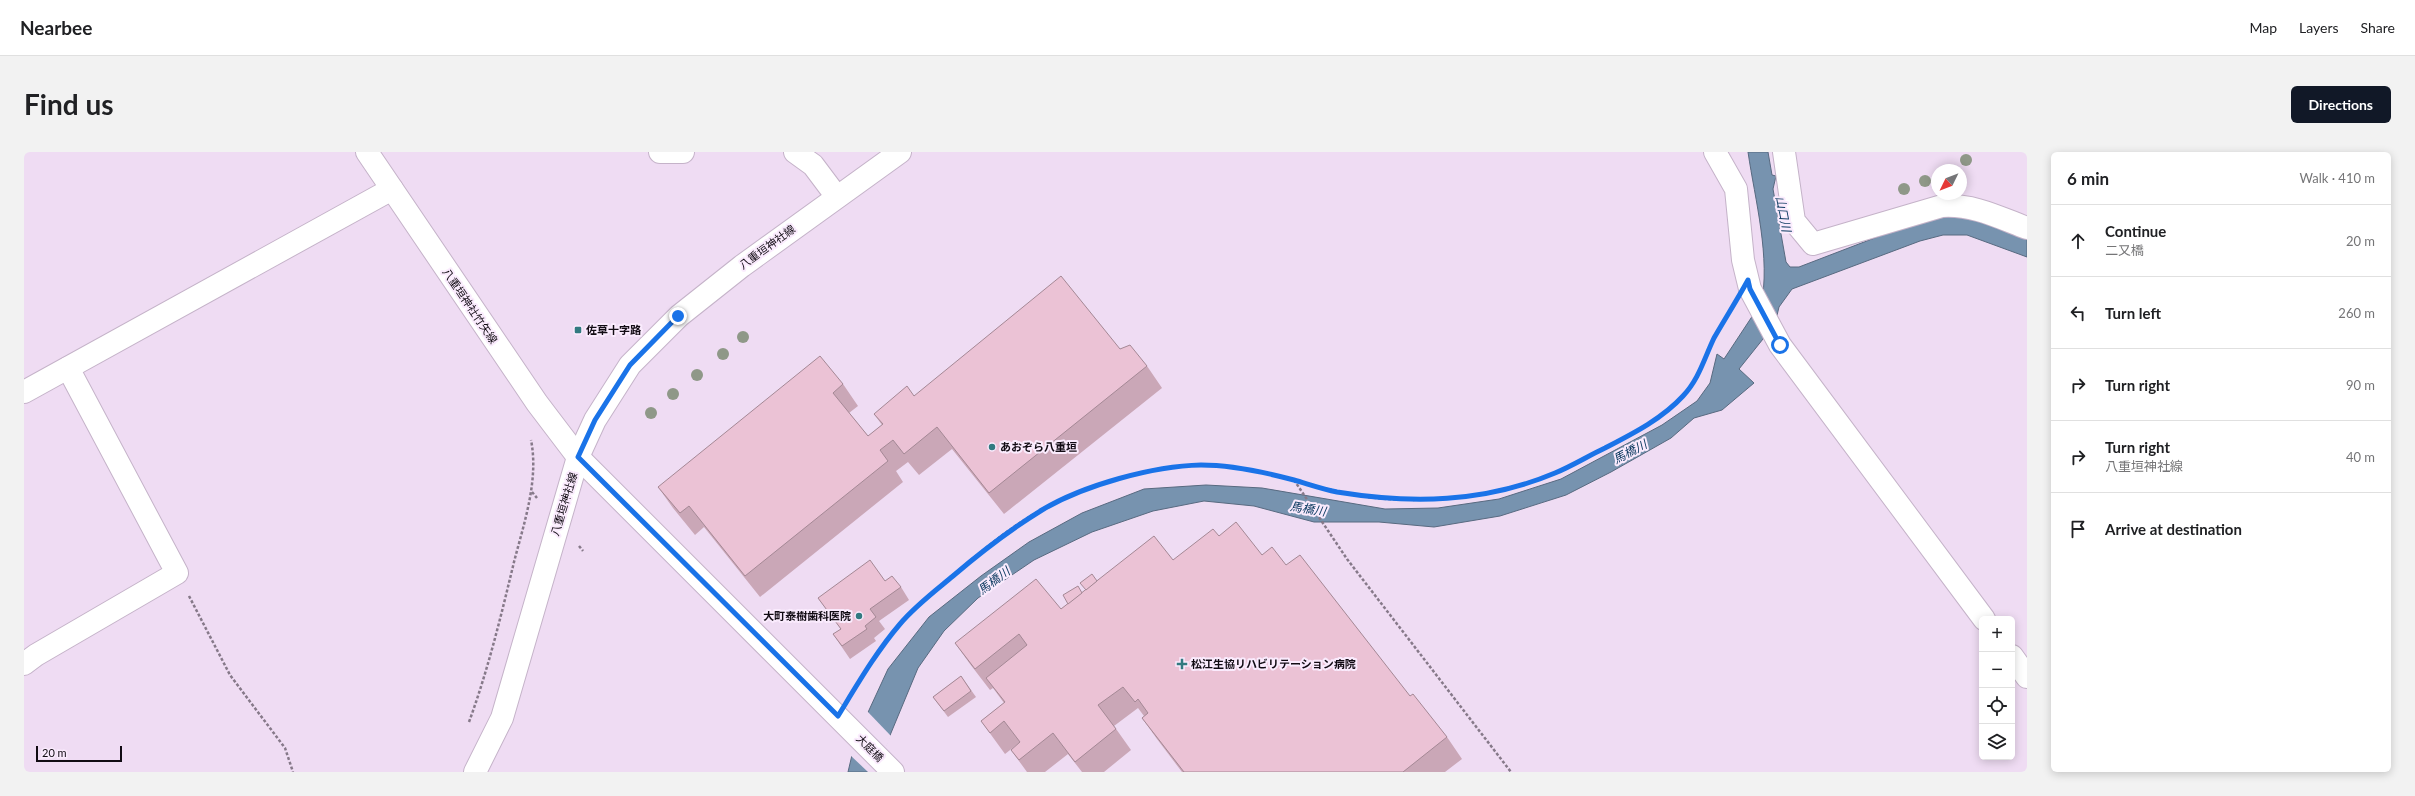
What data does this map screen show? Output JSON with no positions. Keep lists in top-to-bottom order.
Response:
{
  "streets": {
    "street": ["八重垣神社線", "八重垣神社竹矢線", "大庭橋"]
  },
  "crossings": [
    ["八重垣神社線", "八重垣神社竹矢線"],
    ["八重垣神社竹矢線", "大庭橋"]
  ],
  "water": ["山口川", "馬橋川"],
  "places": {
    "transit": ["佐草十字路"],
    "other": ["あおぞら八重垣", "大町泰樹歯科医院"],
    "health": ["松江生協リハビリテーション病院"]
  },
  "scale_bar": "20 m",
  "north": "bottom left",
  "page": {
    "header": "Nearbee",
    "nav": ["Map", "Layers", "Share"],
    "buttons": "Directions",
    "title": "Find us",
    "heading": ["6 min", "Walk · 410 m"],
    "list": [
      ["Continue", "二又橋", "20 m"],
      ["Turn left", "260 m"],
      ["Turn right", "90 m"],
      ["Turn right", "八重垣神社線", "40 m"],
      "Arrive at destination"
    ],
    "map_buttons": ["+", "−"],
    "scale": "20 m"
  }
}
